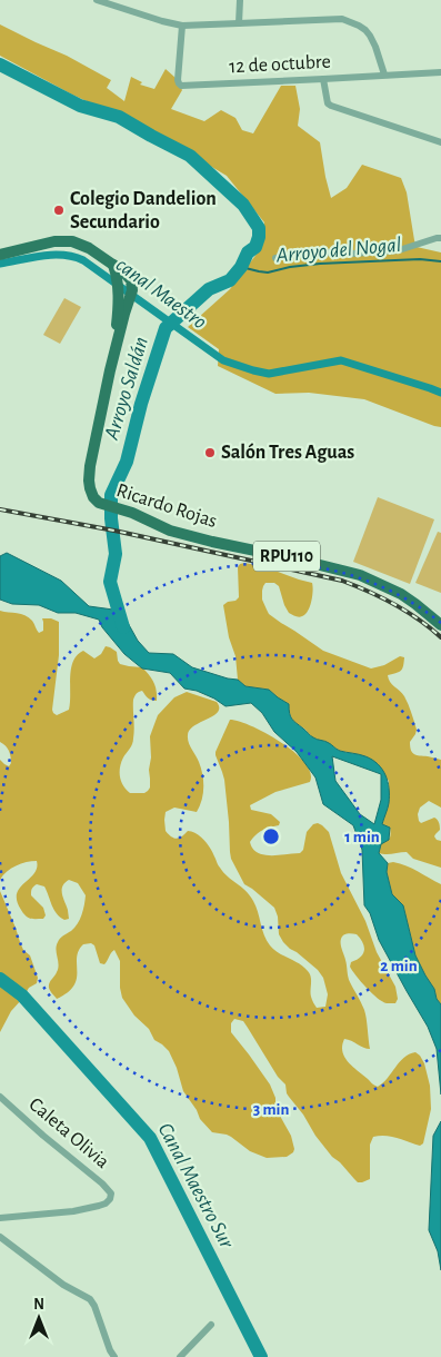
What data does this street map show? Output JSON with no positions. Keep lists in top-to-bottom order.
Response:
{
  "streets": {
    "main road": ["Ricardo Rojas", "RPU110"],
    "street": ["12 de octubre", "Caleta Olivia"]
  },
  "water": [
    "Arroyo del Nogal",
    "canal Maestro",
    "Arroyo Saldán",
    "Canal Maestro Sur"
  ],
  "places": ["Colegio Dandelion Secundario", "Salón Tres Aguas"],
  "north": "top",
  "rings": ["1 min", "2 min", "3 min"]
}
